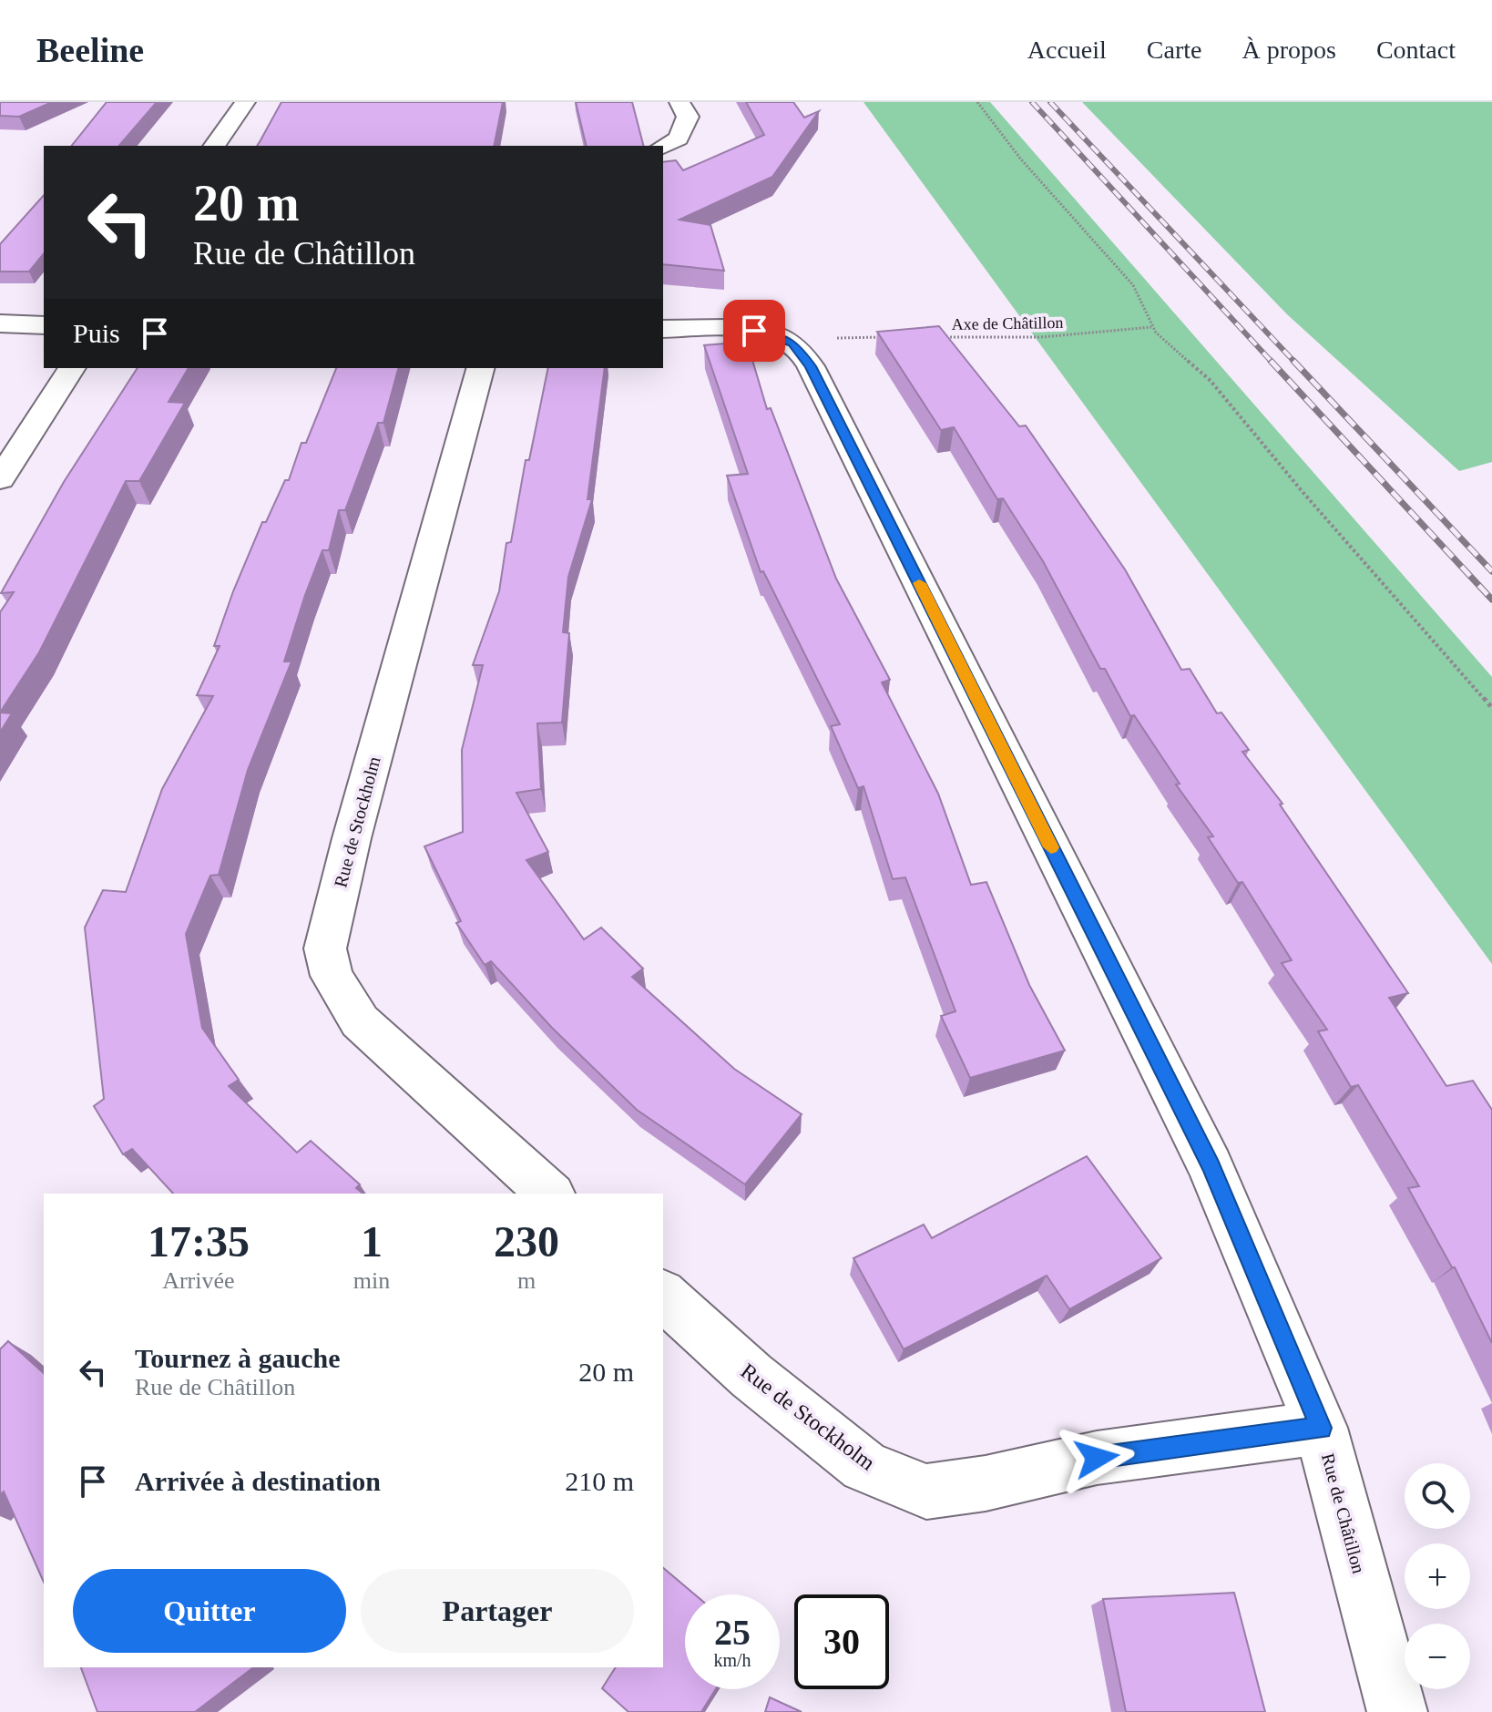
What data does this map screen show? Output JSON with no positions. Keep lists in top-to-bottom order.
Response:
{
  "streets": {
    "street": ["Rue de Stockholm", "Rue de Châtillon"],
    "path": ["Axe de Châtillon"]
  },
  "crossings": [
    ["Rue de Stockholm", "Rue de Châtillon"]
  ],
  "page": {
    "header": "Beeline",
    "nav": [
      "Accueil",
      "Carte",
      "À propos",
      "Contact"
    ],
    "turn": ["20 m", "Rue de Châtillon"],
    "then": "Puis",
    "eta": [
      "17:35",
      "Arrivée",
      "1",
      "min",
      "230",
      "m"
    ],
    "list": [
      {
        "name": "Tournez à gauche",
        "note": "Rue de Châtillon",
        "value": "20 m"
      },
      {
        "name": "Arrivée à destination",
        "value": "210 m"
      }
    ],
    "map_buttons": ["+", "−"],
    "buttons": ["Quitter", "Partager"],
    "speed": "25 km/h",
    "limit": "30"
  }
}
